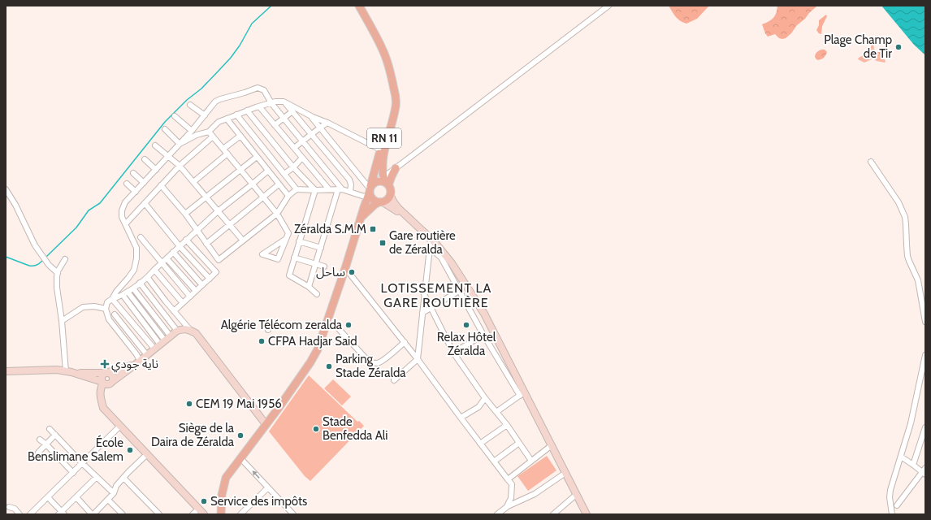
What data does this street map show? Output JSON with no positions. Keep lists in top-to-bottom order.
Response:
{
  "streets": {
    "main road": ["RN 11"]
  },
  "districts": ["LOTISSEMENT LA GARE ROUTIÈRE"],
  "places": {
    "other": [
      "Plage Champ de Tir",
      "ساحل",
      "Algérie Télécom zeralda",
      "Relax Hôtel Zéralda",
      "CFPA Hadjar Said",
      "Parking Stade Zéralda",
      "CEM 19 Mai 1956",
      "Stade Benfedda Ali",
      "Siège de la Daira de Zéralda",
      "École Benslimane Salem",
      "Service des impôts"
    ],
    "transit": ["Zéralda S.M.M", "Gare routière de Zéralda"],
    "health": ["ناية جودي"]
  }
}
